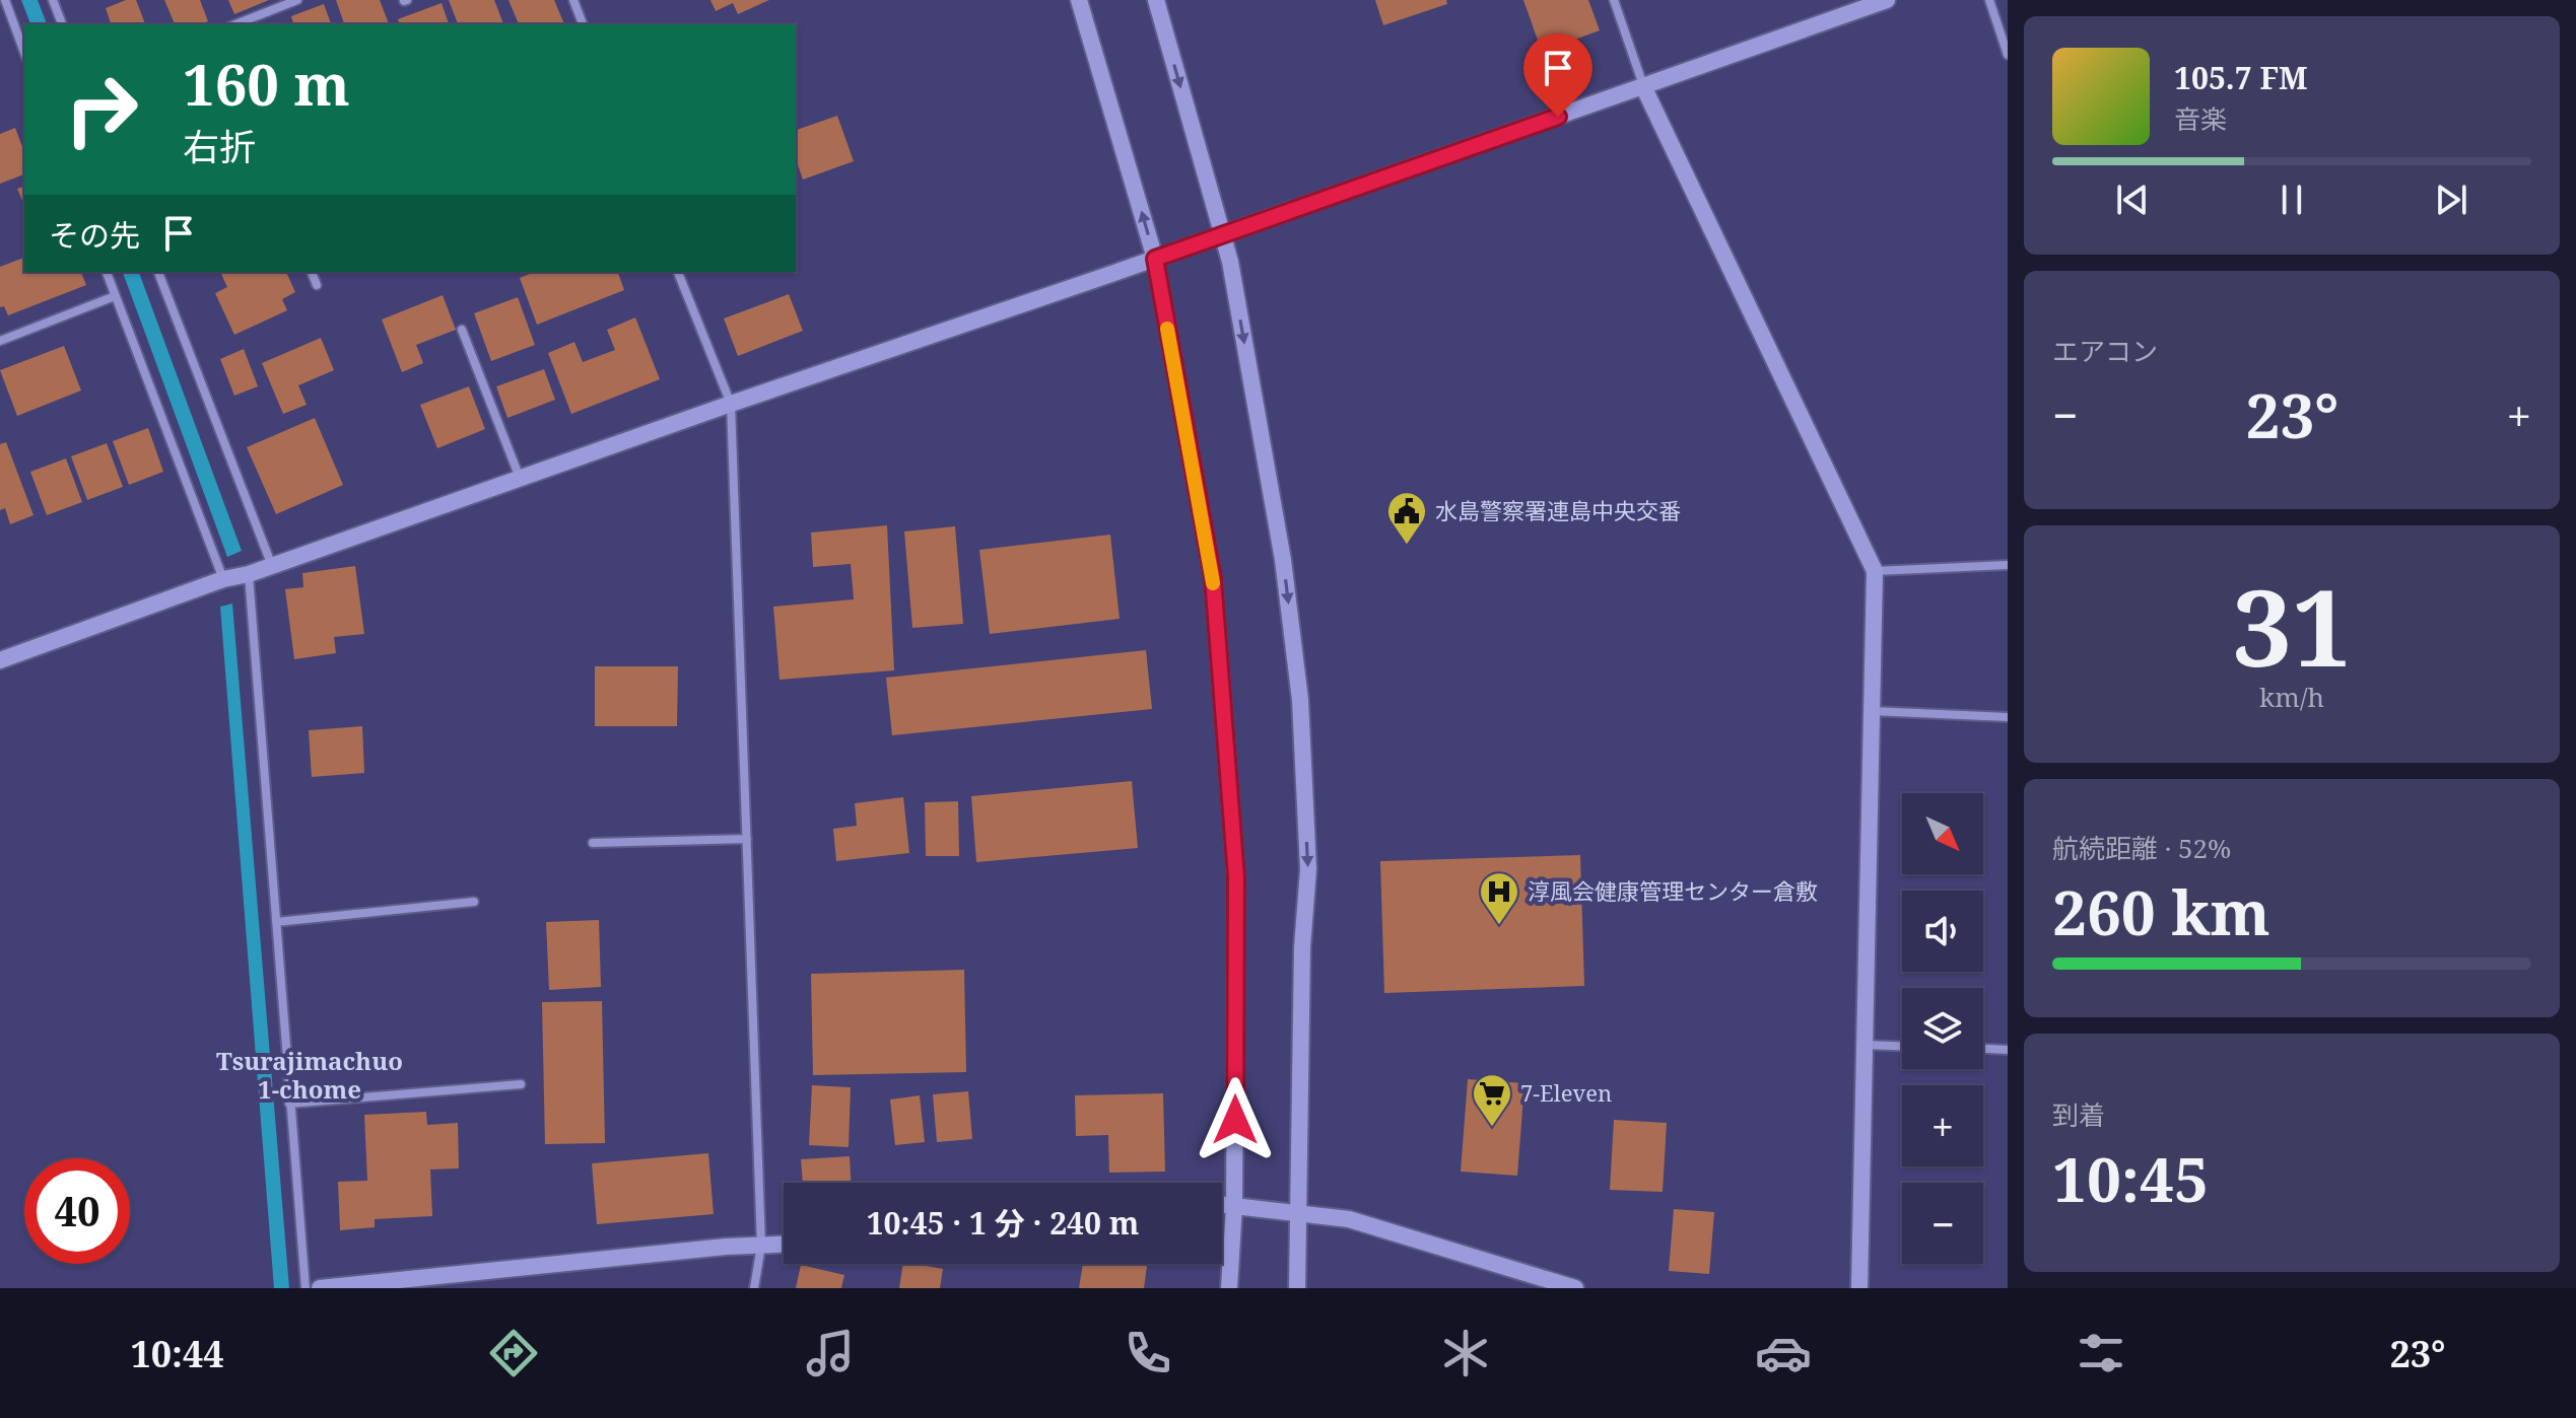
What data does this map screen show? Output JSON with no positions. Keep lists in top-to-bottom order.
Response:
{
  "districts": ["Tsurajimachuo 1-chome"],
  "places": {
    "public building": ["水島警察署連島中央交番"],
    "hospital": ["淳風会健康管理センター倉敷"],
    "supermarket": ["7-Eleven"]
  },
  "north": "bottom right",
  "page": {
    "turn": ["160 m", "右折"],
    "song": ["105.7 FM", "音楽"],
    "then": "その先",
    "tile": [
      "エアコン",
      ["31", "km/h"],
      ["航続距離 · 52%", "260 km"],
      ["到着", "10:45"]
    ],
    "heat": ["−", "23°", "+"],
    "map_buttons": ["+", "−"],
    "limit": "40",
    "trip": "10:45 · 1 分 · 240 m",
    "tabs": ["10:44", "23°"]
  }
}
